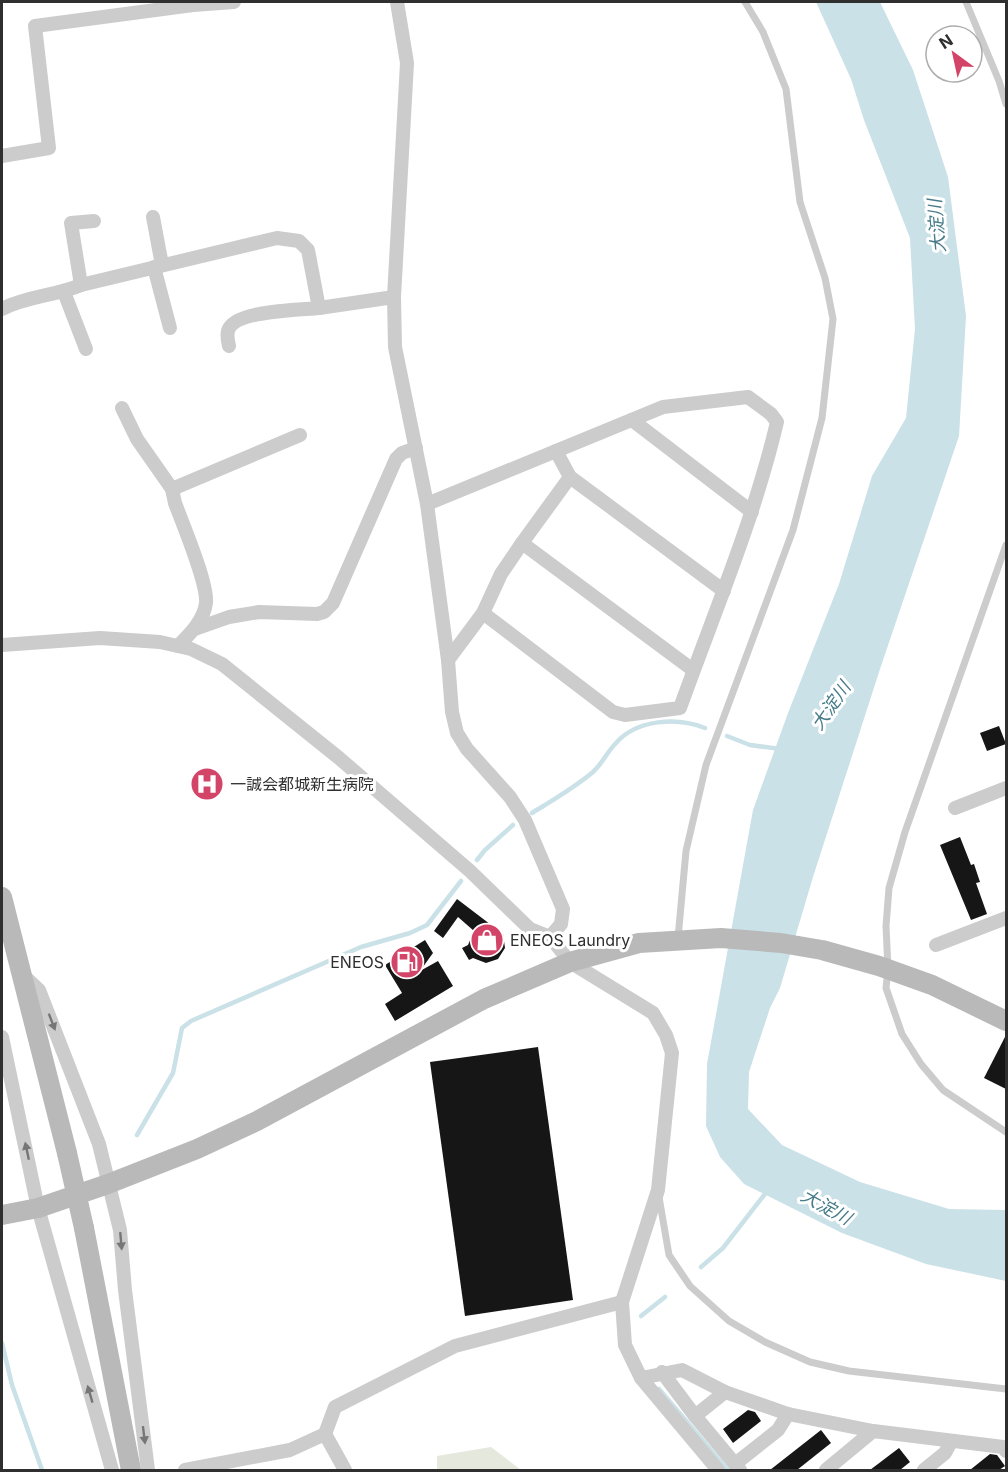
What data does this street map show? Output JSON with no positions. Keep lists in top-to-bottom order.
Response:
{
  "water": ["大淀川"],
  "places": {
    "hospital": ["一誠会都城新生病院"],
    "shop": ["ENEOS Laundry"],
    "fuel station": ["ENEOS"]
  },
  "north": "top left"
}
